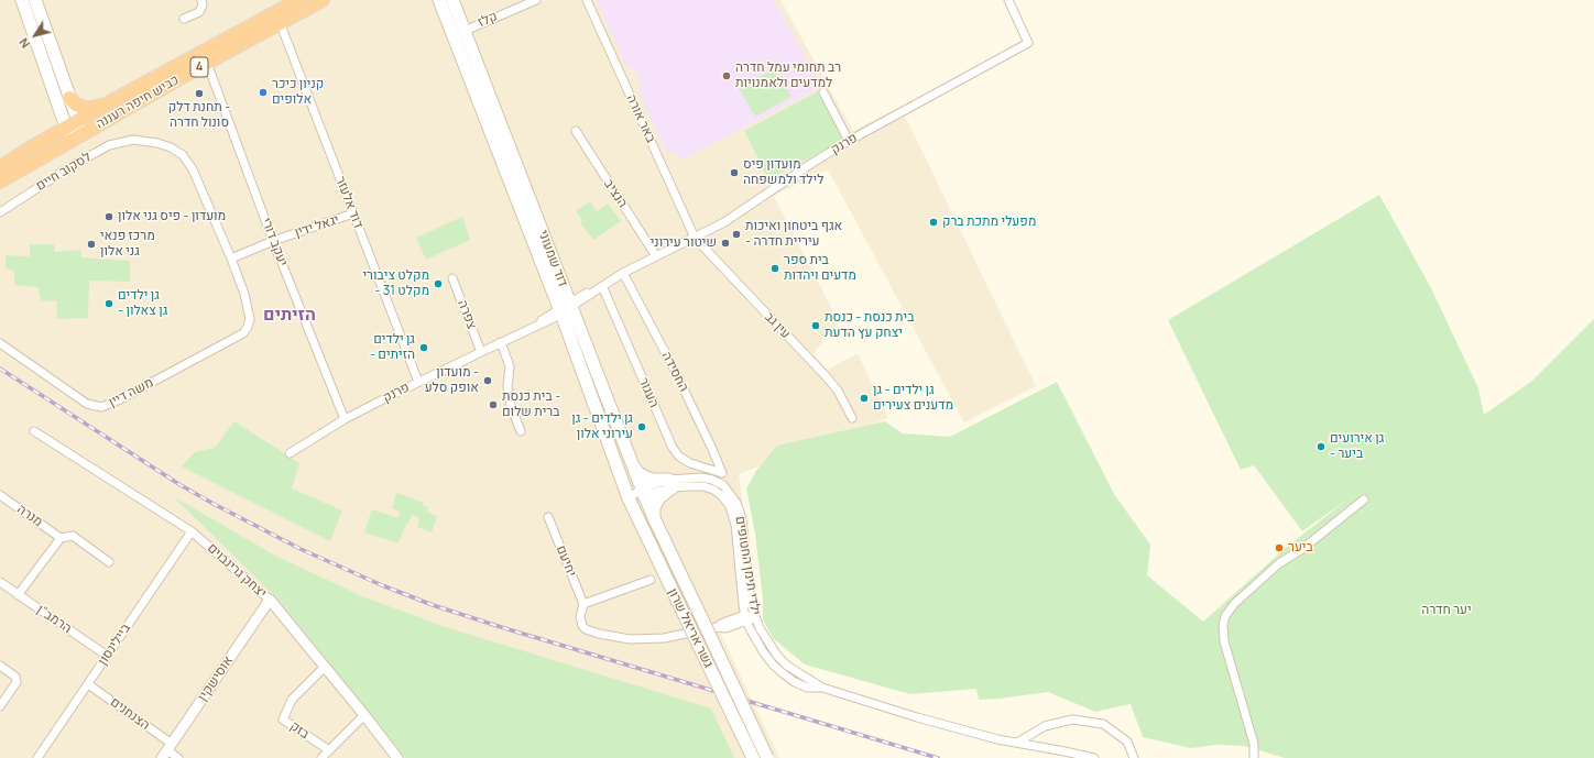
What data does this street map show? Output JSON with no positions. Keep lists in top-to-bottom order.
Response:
{
  "streets": {
    "highway": ["4", "כביש חיפה רעננה"],
    "main road": ["דוד שמעוני", "גשר אריאל שרון"],
    "street": [
      "קלז",
      "באר אורה",
      "פרנק",
      "לסקוב חיים",
      "הנציב",
      "דוד אלעזר",
      "יגאל ידין",
      "יעקב דורי",
      "צפרה",
      "עין גב",
      "החסידה",
      "משה דיין",
      "העגור",
      "מנרה",
      "יחיעם",
      "ילדי תימן החטופים",
      "יצחק גרינבוים",
      "הרמב\"ן",
      "ביילינסון",
      "אוסישקין",
      "הצנחנים",
      "בזק"
    ]
  },
  "crossings": [
    ["קלז", "דוד שמעוני"],
    ["כביש חיפה רעננה", "דוד אלעזר"],
    ["כביש חיפה רעננה", "יעקב דורי"],
    ["באר אורה", "פרנק"],
    ["באר אורה", "עין גב"],
    ["פרנק", "הנציב"],
    ["פרנק", "דוד אלעזר"],
    ["פרנק", "יעקב דורי"],
    ["פרנק", "דוד שמעוני"],
    ["פרנק", "צפרה"],
    ["פרנק", "עין גב"],
    ["פרנק", "החסידה"],
    ["פרנק", "העגור"],
    ["לסקוב חיים", "יגאל ידין"],
    ["לסקוב חיים", "משה דיין"],
    ["דוד אלעזר", "יגאל ידין"],
    ["יגאל ידין", "יעקב דורי"],
    ["יגאל ידין", "משה דיין"],
    ["דוד שמעוני", "ילדי תימן החטופים"],
    ["דוד שמעוני", "גשר אריאל שרון"],
    ["החסידה", "העגור"],
    ["יחיעם", "ילדי תימן החטופים"],
    ["ילדי תימן החטופים", "גשר אריאל שרון"],
    ["יצחק גרינבוים", "ביילינסון"],
    ["יצחק גרינבוים", "אוסישקין"],
    ["יצחק גרינבוים", "בזק"],
    ["הרמב\"ן", "ביילינסון"],
    ["ביילינסון", "הצנחנים"],
    ["אוסישקין", "הצנחנים"]
  ],
  "districts": ["הזיתים"],
  "parks": ["יער חדרה"],
  "places": [
    "רב תחומי עמל חדרה למדעים ולאמנויות",
    "קניון כיכר אלופים",
    "תחנת דלק - סונול חדרה",
    "מועדון פיס לילד ולמשפחה",
    "מועדון - פיס גני אלון",
    "מפעלי מתכת ברק",
    "אגף ביטחון ואיכות - עיריית חדרה",
    "שיטור עירוני",
    "מרכז פנאי גני אלון",
    "בית ספר מדעים ויהדות",
    "מקלט ציבורי - מקלט 31",
    "גן ילדים - גן צאלון",
    "בית כנסת - כנסת יצחק עץ הדעת",
    "גן ילדים - הזיתים",
    "מועדון - אופק סלע",
    "גן ילדים - גן מדענים צעירים",
    "בית כנסת - ברית שלום",
    "גן ילדים - גן עירוני אלון",
    "גן אירועים - ביער",
    "ביער"
  ],
  "north": "bottom left"
}
